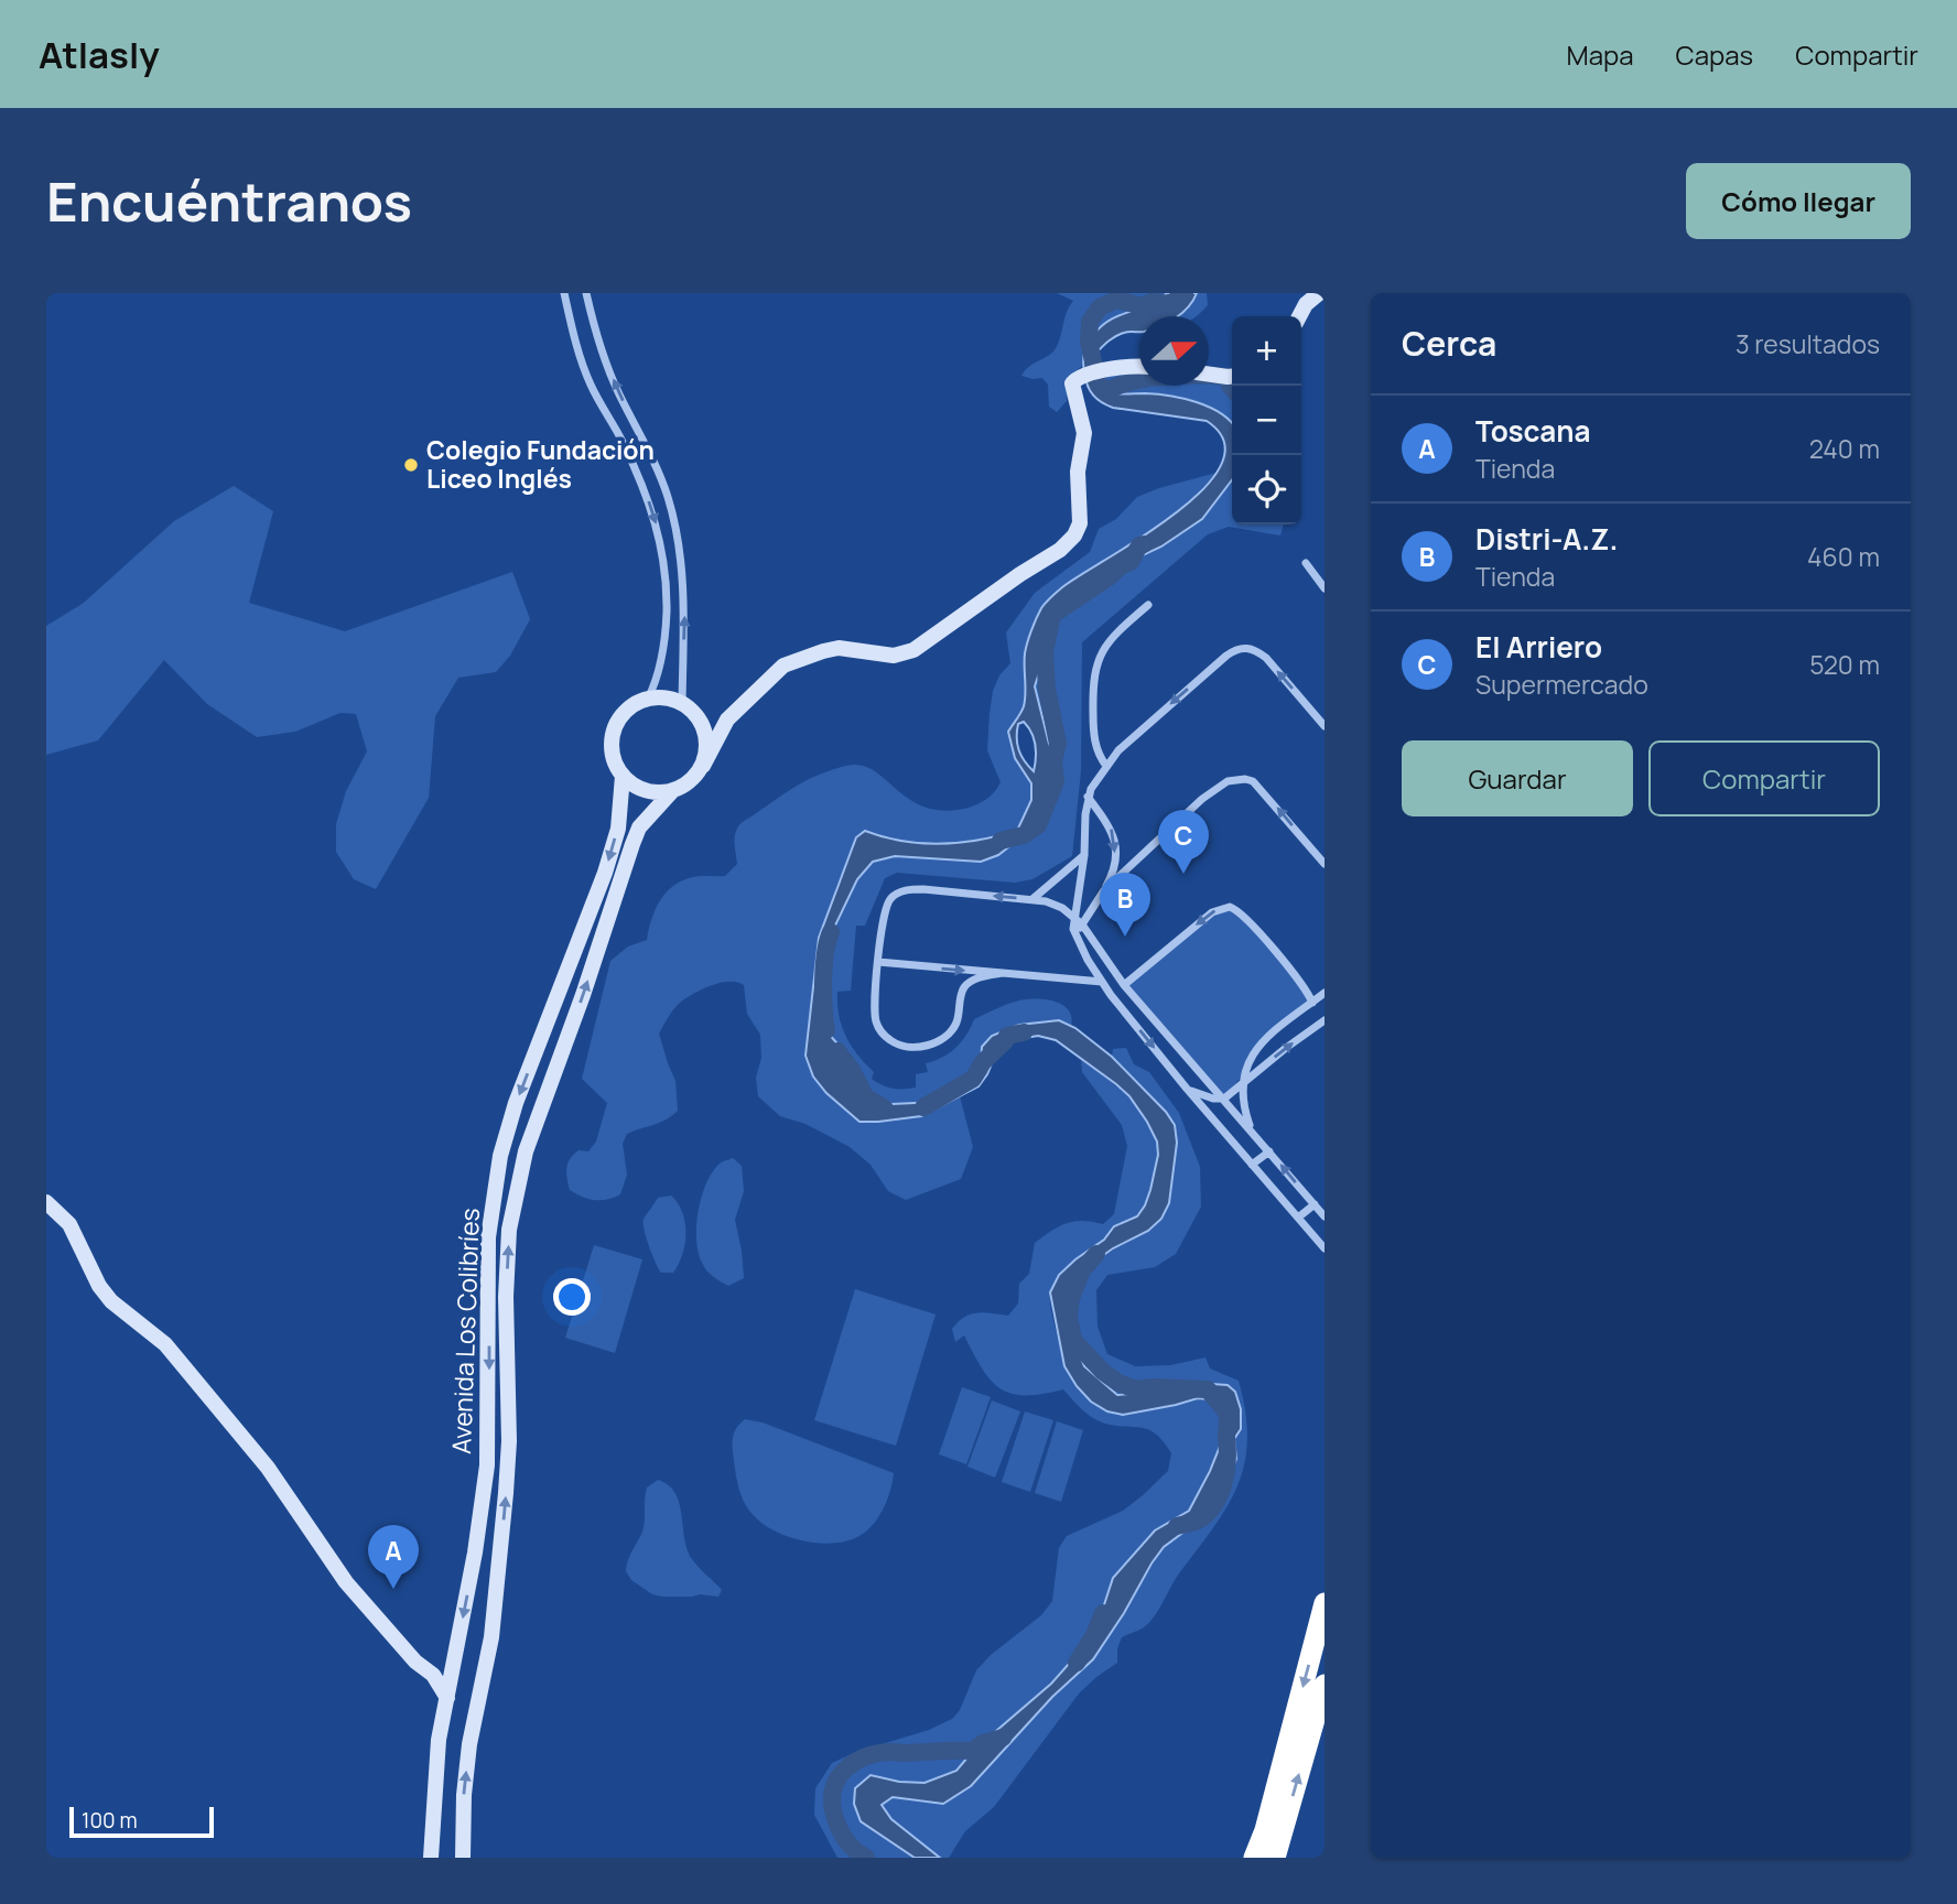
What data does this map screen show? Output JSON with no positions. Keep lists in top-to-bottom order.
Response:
{
  "streets": {
    "main road": ["Avenida Los Colibríes"]
  },
  "places": ["Colegio Fundación Liceo Inglés"],
  "scale_bar": "100 m",
  "north": "right",
  "page": {
    "header": "Atlasly",
    "nav": ["Mapa", "Capas", "Compartir"],
    "buttons": [
      "Cómo llegar",
      ["Guardar", "Compartir"]
    ],
    "title": "Encuéntranos",
    "heading": ["Cerca", "3 resultados"],
    "map_buttons": ["+", "−"],
    "list": [
      {
        "mark": "A",
        "name": "Toscana",
        "note": "Tienda",
        "value": "240 m"
      },
      {
        "mark": "B",
        "name": "Distri-A.Z.",
        "note": "Tienda",
        "value": "460 m"
      },
      {
        "mark": "C",
        "name": "El Arriero",
        "note": "Supermercado",
        "value": "520 m"
      }
    ],
    "pins": ["C", "B", "A"],
    "scale": "100 m"
  }
}
